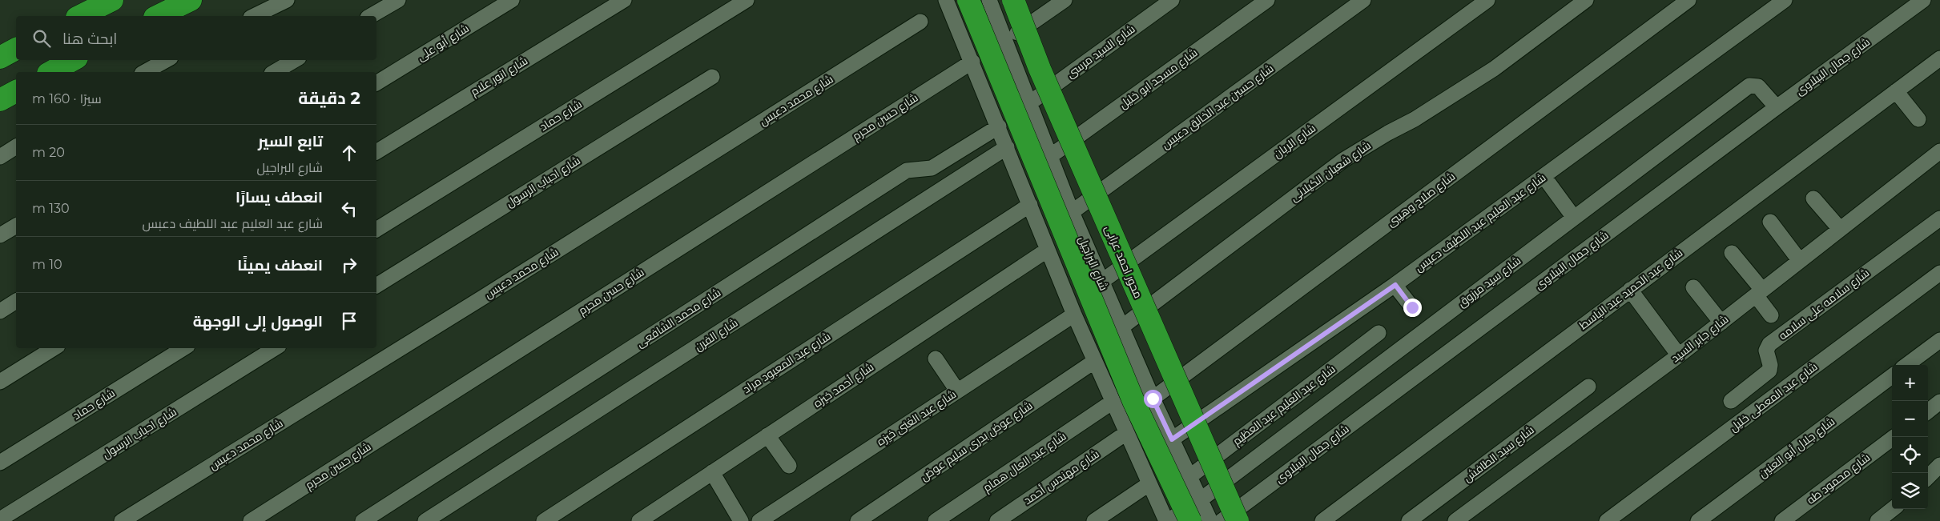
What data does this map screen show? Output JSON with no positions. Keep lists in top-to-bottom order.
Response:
{
  "streets": {
    "highway": ["محور احمد عرابى"],
    "street": [
      "شارع أبو على",
      "شارع السيد مرسى",
      "شارع جمال الببلاوى",
      "شارع انور علام",
      "شارع مسجد ابو خليل",
      "شارع محمد دعبس",
      "شارع حسين عبد الخالق دعبس",
      "شارع حماد",
      "شارع حسن محرم",
      "شارع الريان",
      "شارع شعبان الكيلانى",
      "شارع احباب الرسول",
      "شارع صلاح وهيبى",
      "شارع عبد العليم عبد اللطيف دعبس",
      "شارع البراجيل",
      "شارع سيد مرزوق",
      "شارع عبد الحميد عبد الباسط",
      "شارع سلامه على سلامه",
      "شارع محمد الشافعى",
      "شارع الفرن",
      "شارع جابر السيد",
      "شارع عبد المعبود مراد",
      "شارع أحمد خيزه",
      "شارع عبد المعطى خليل",
      "شارع عبد العليم عبد العظيم",
      "شارع عبد الغنى خيزه",
      "شارع عوض بدرى سليم عوض",
      "شارع جلال أبو العنين",
      "شارع سيد الطافش",
      "شارع عبد العال همام",
      "شارع مهندس أحمد",
      "شارع محمود طه"
    ]
  },
  "crossings": [
    ["شارع السيد مرسى", "شارع البراجيل"],
    ["شارع جمال الببلاوى", "شارع سيد مرزوق"],
    ["شارع مسجد ابو خليل", "شارع البراجيل"],
    ["شارع حسين عبد الخالق دعبس", "شارع البراجيل"],
    ["شارع الريان", "شارع البراجيل"],
    ["شارع شعبان الكيلانى", "شارع البراجيل"],
    ["شارع صلاح وهيبى", "شارع البراجيل"],
    ["شارع عبد العليم عبد اللطيف دعبس", "شارع البراجيل"],
    ["شارع البراجيل", "شارع سيد مرزوق"],
    ["شارع البراجيل", "شارع عبد العليم عبد العظيم"]
  ],
  "page": {
    "search": "ابحث هنا",
    "heading": ["2 دقيقة", "سيرًا · 160 m"],
    "list": [
      ["تابع السير", "شارع البراجيل", "20 m"],
      ["انعطف يسارًا", "شارع عبد العليم عبد اللطيف دعبس", "130 m"],
      ["انعطف يمينًا", "10 m"],
      "الوصول إلى الوجهة"
    ],
    "map_buttons": ["+", "−"]
  }
}
